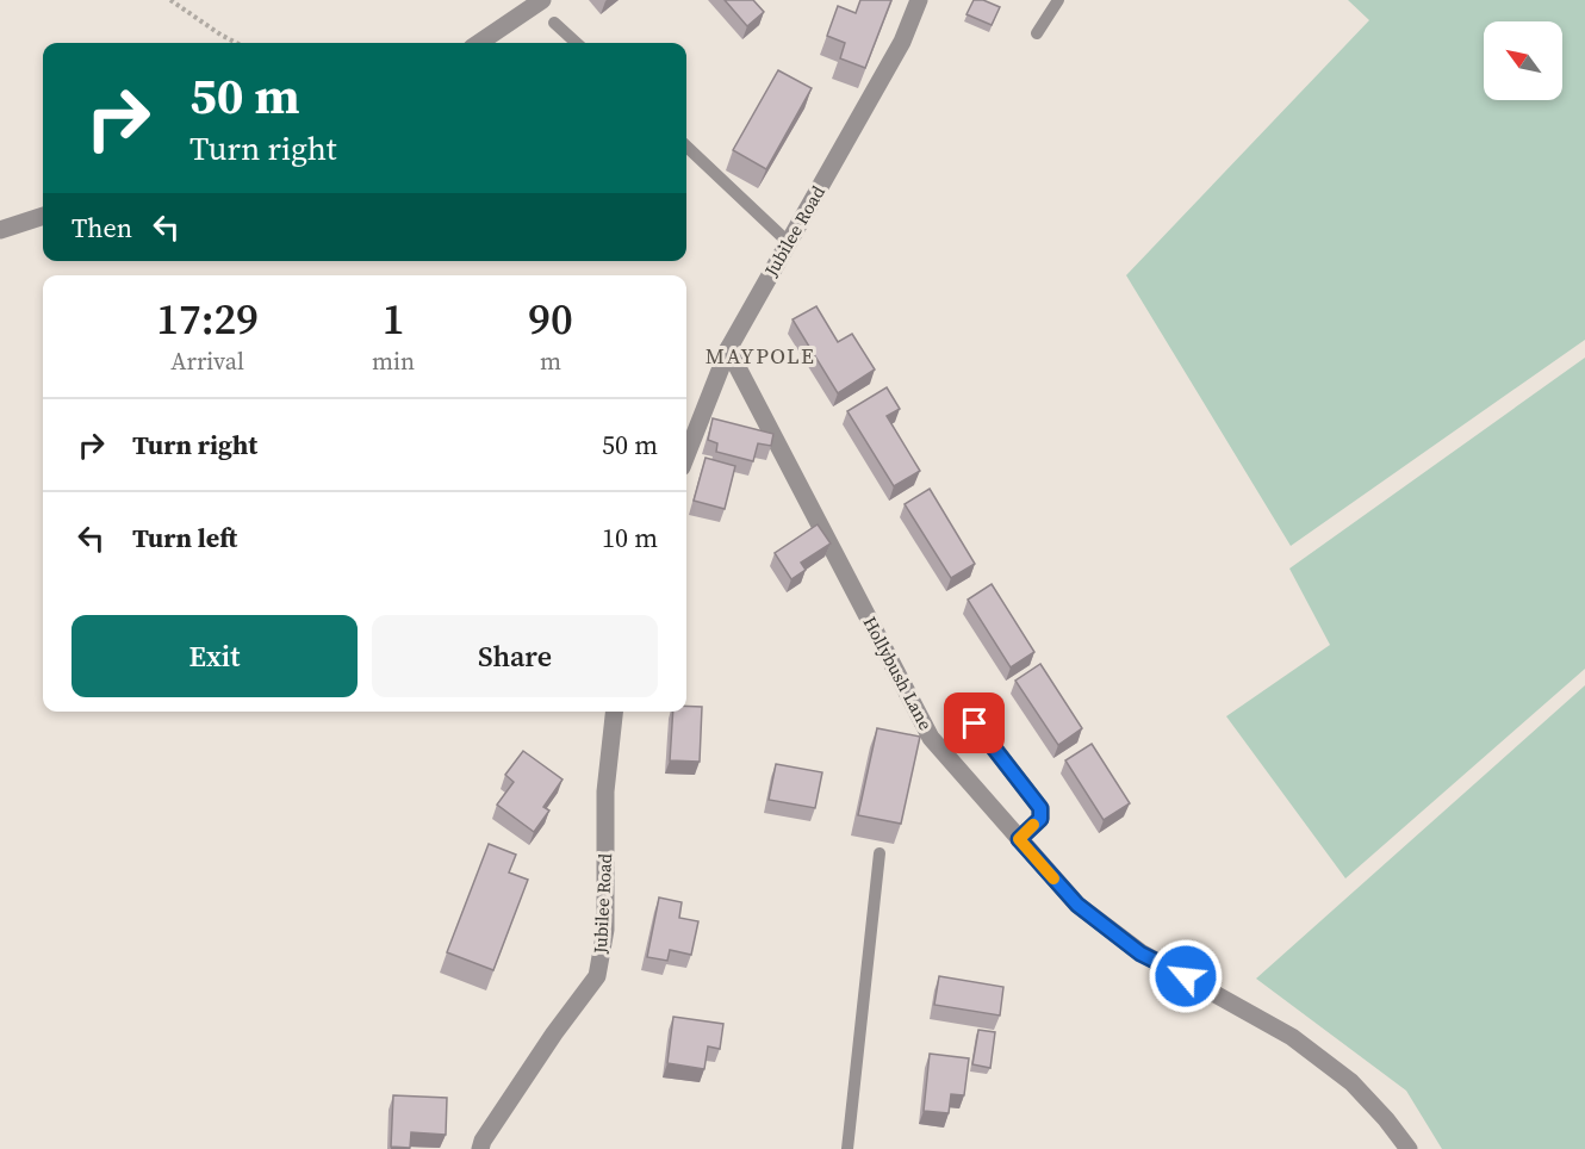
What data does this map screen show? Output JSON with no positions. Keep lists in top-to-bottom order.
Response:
{
  "streets": {
    "street": ["Jubilee Road", "Hollybush Lane"]
  },
  "crossings": [
    ["Jubilee Road", "Hollybush Lane"]
  ],
  "districts": ["MAYPOLE"],
  "north": "top left",
  "page": {
    "turn": ["50 m", "Turn right"],
    "then": "Then",
    "eta": [
      "17:29",
      "Arrival",
      "1",
      "min",
      "90",
      "m"
    ],
    "list": [
      {
        "name": "Turn right",
        "value": "50 m"
      },
      {
        "name": "Turn left",
        "value": "10 m"
      }
    ],
    "buttons": ["Exit", "Share"]
  }
}
